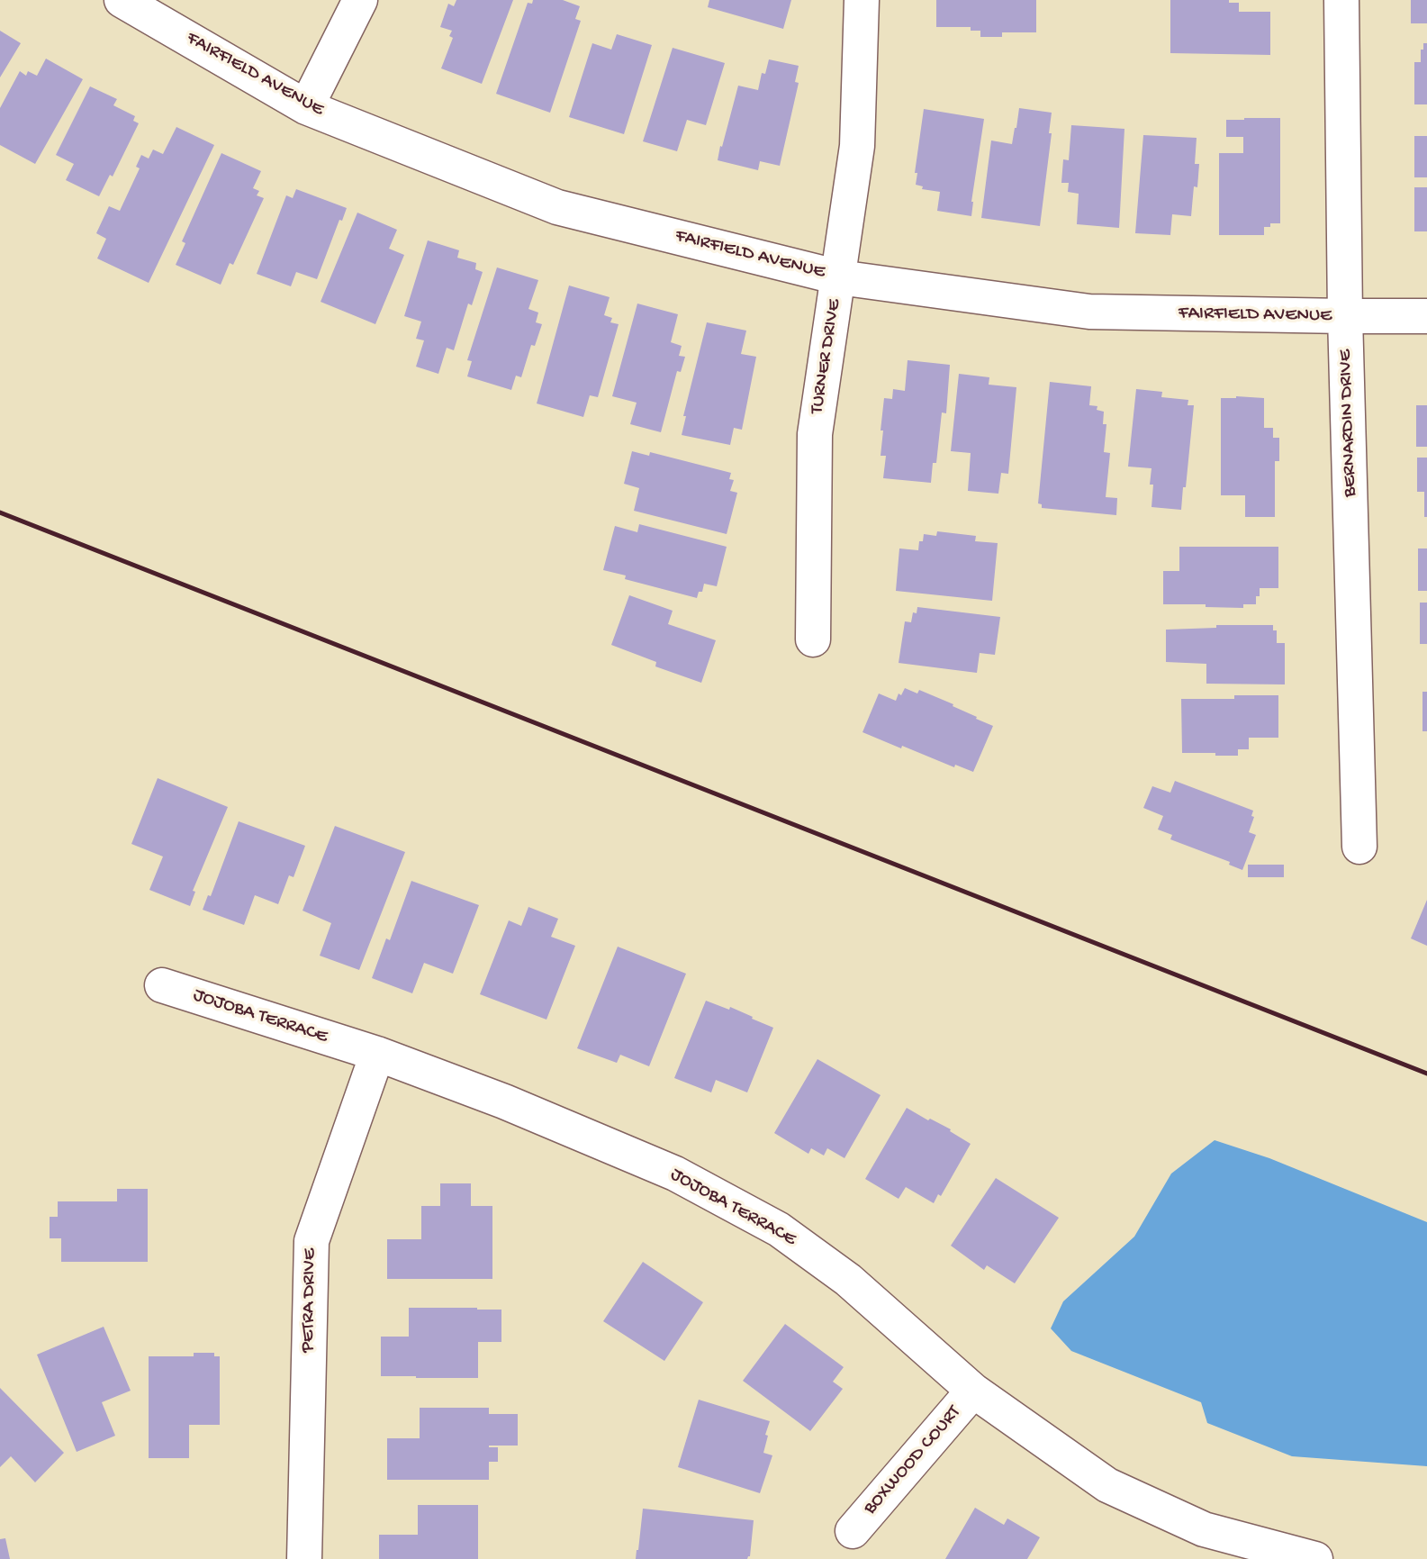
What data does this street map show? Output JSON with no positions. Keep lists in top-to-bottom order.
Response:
{
  "streets": {
    "street": [
      "FAIRFIELD AVENUE",
      "TURNER DRIVE",
      "BERNARDIN DRIVE",
      "JOJOBA TERRACE",
      "PETRA DRIVE",
      "BOXWOOD COURT"
    ]
  },
  "crossings": [
    ["FAIRFIELD AVENUE", "TURNER DRIVE"],
    ["FAIRFIELD AVENUE", "BERNARDIN DRIVE"],
    ["JOJOBA TERRACE", "PETRA DRIVE"],
    ["JOJOBA TERRACE", "BOXWOOD COURT"]
  ]
}
